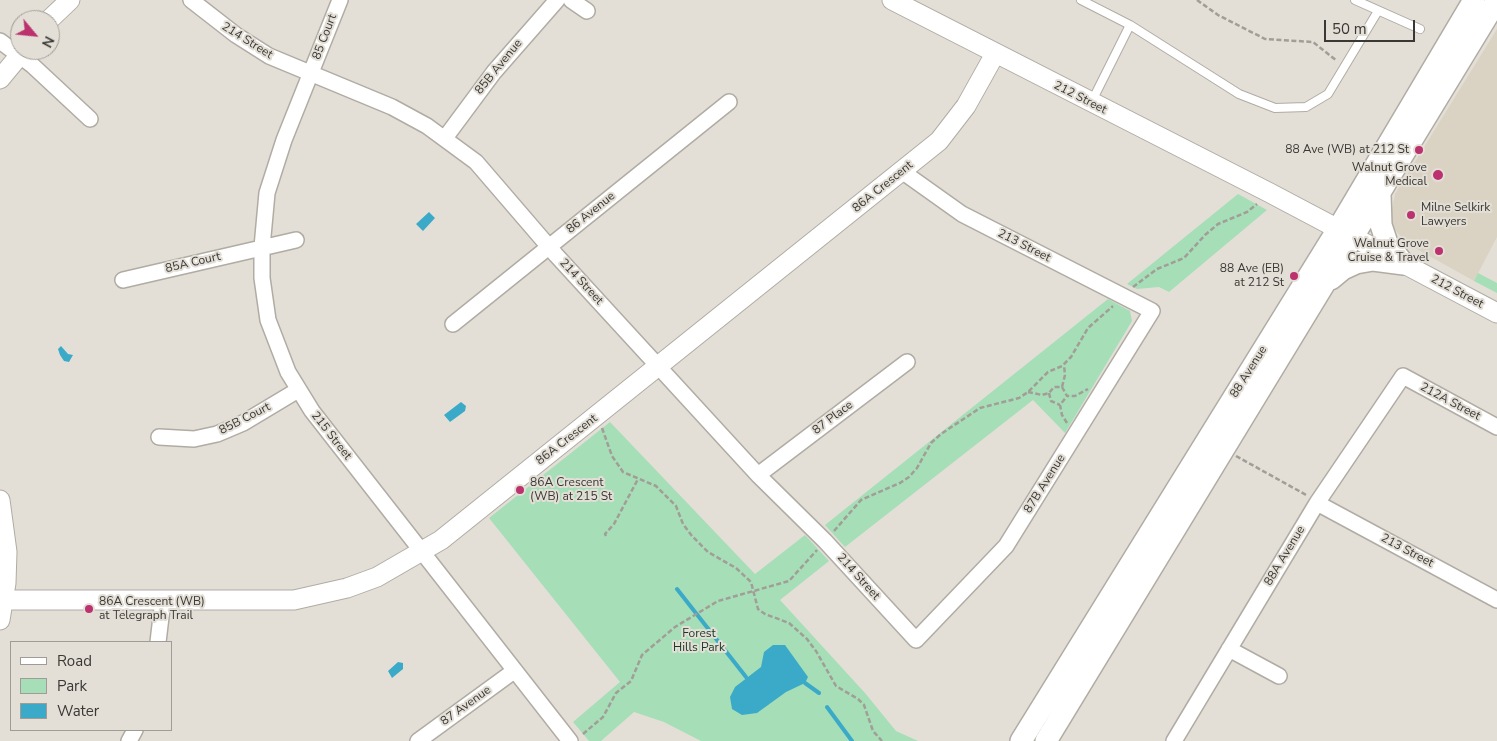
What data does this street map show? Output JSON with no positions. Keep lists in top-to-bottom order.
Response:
{
  "streets": {
    "main road": ["88 Avenue"],
    "street": [
      "85 Court",
      "214 Street",
      "85B Avenue",
      "212 Street",
      "86A Crescent",
      "86 Avenue",
      "213 Street",
      "85A Court",
      "212A Street",
      "87 Place",
      "85B Court",
      "215 Street",
      "87B Avenue",
      "88A Avenue",
      "87 Avenue"
    ]
  },
  "crossings": [
    ["85 Court", "214 Street"],
    ["85 Court", "215 Street"],
    ["214 Street", "85B Avenue"],
    ["214 Street", "86A Crescent"],
    ["214 Street", "86 Avenue"],
    ["214 Street", "87 Place"],
    ["214 Street", "215 Street"],
    ["214 Street", "87B Avenue"],
    ["212 Street", "86A Crescent"],
    ["212 Street", "88 Avenue"],
    ["86A Crescent", "213 Street"],
    ["86A Crescent", "215 Street"],
    ["213 Street", "87B Avenue"],
    ["213 Street", "88A Avenue"],
    ["85A Court", "215 Street"],
    ["212A Street", "88A Avenue"],
    ["85B Court", "215 Street"],
    ["215 Street", "87 Avenue"]
  ],
  "parks": ["Forest Hills Park"],
  "places": [
    "88 Ave (WB) at 212 St",
    "Walnut Grove Medical",
    "Milne Selkirk Lawyers",
    "Walnut Grove Cruise & Travel",
    "88 Ave (EB) at 212 St",
    "86A Crescent (WB) at 215 St",
    "86A Crescent (WB) at Telegraph Trail"
  ],
  "legend": ["Road", "Park", "Water"],
  "scale_bar": "50 m",
  "north": "bottom right"
}
